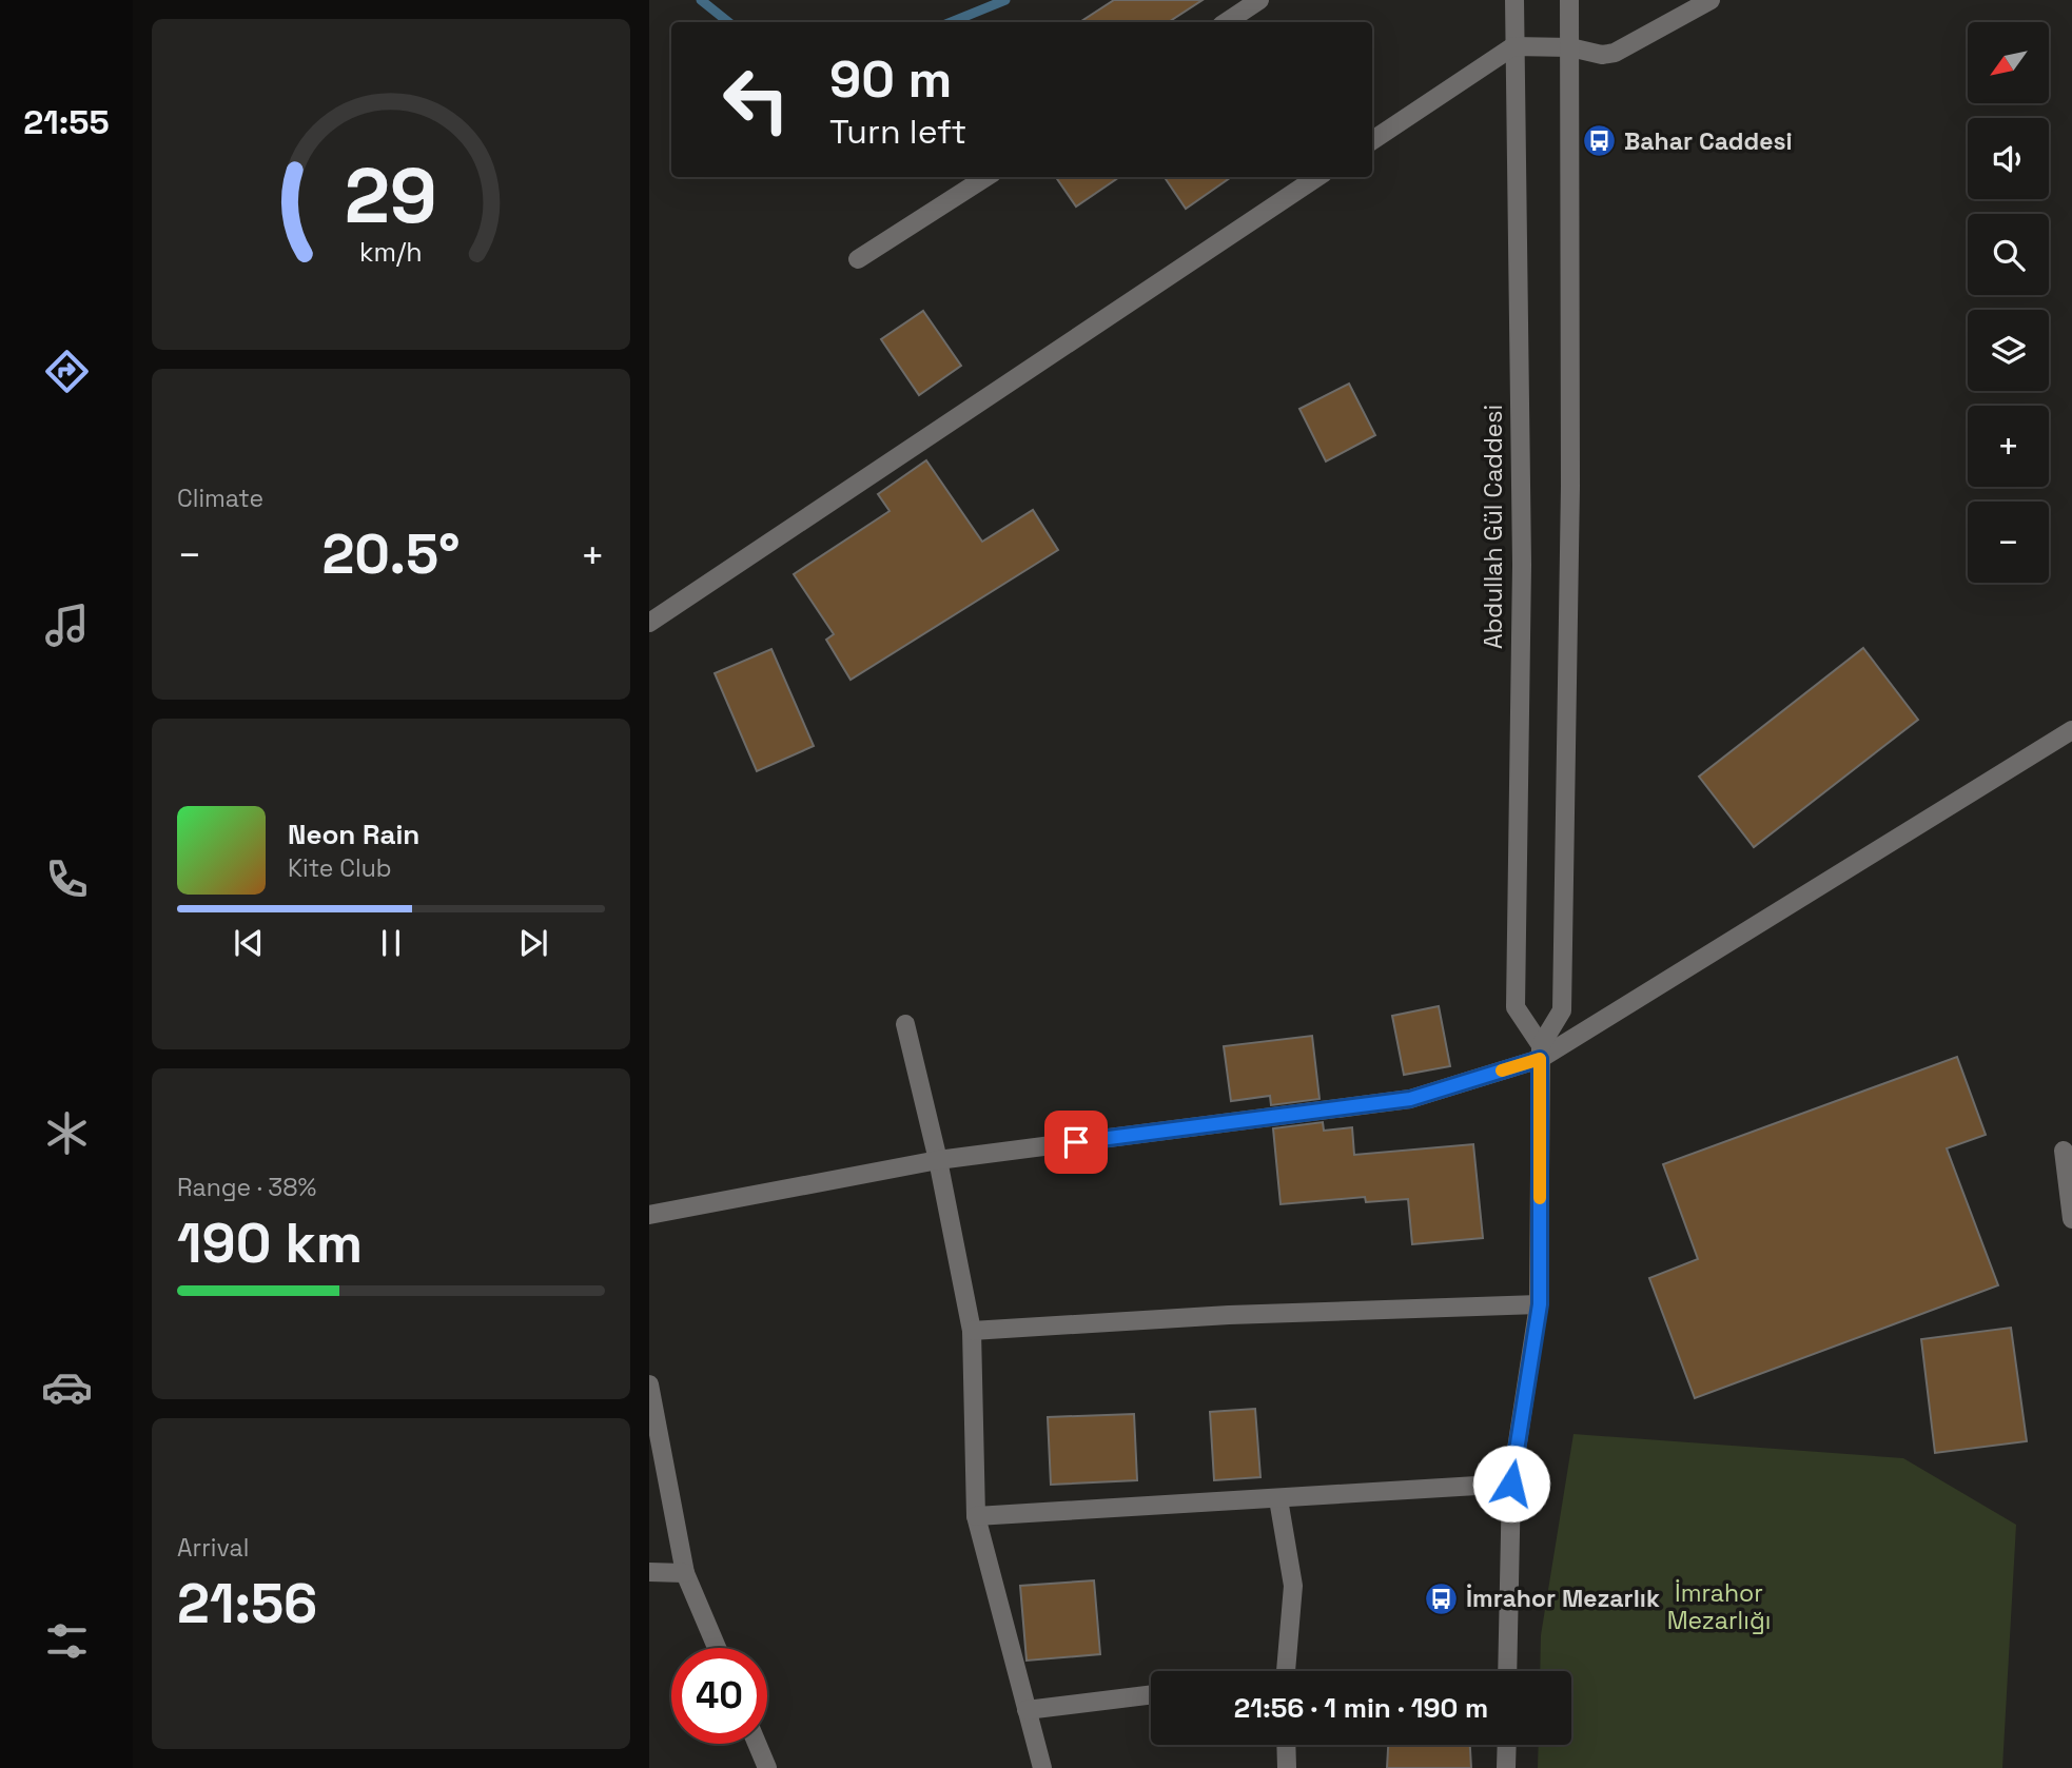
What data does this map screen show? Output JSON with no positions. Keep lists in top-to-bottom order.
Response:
{
  "streets": {
    "street": ["Abdullah Gül Caddesi"]
  },
  "parks": ["İmrahor Mezarlığı"],
  "places": {
    "bus stop": ["Bahar Caddesi", "İmrahor Mezarlık"]
  },
  "north": "bottom left",
  "page": {
    "tabs": "21:55",
    "map_buttons": ["+", "−"],
    "turn": ["90 m", "Turn left"],
    "tile": [
      "Climate",
      ["Range · 38%", "190 km"],
      ["Arrival", "21:56"]
    ],
    "heat": ["−", "20.5°", "+"],
    "song": ["Neon Rain", "Kite Club"],
    "limit": "40",
    "trip": "21:56 · 1 min · 190 m",
    "gauge": ["29", "km/h"]
  }
}
